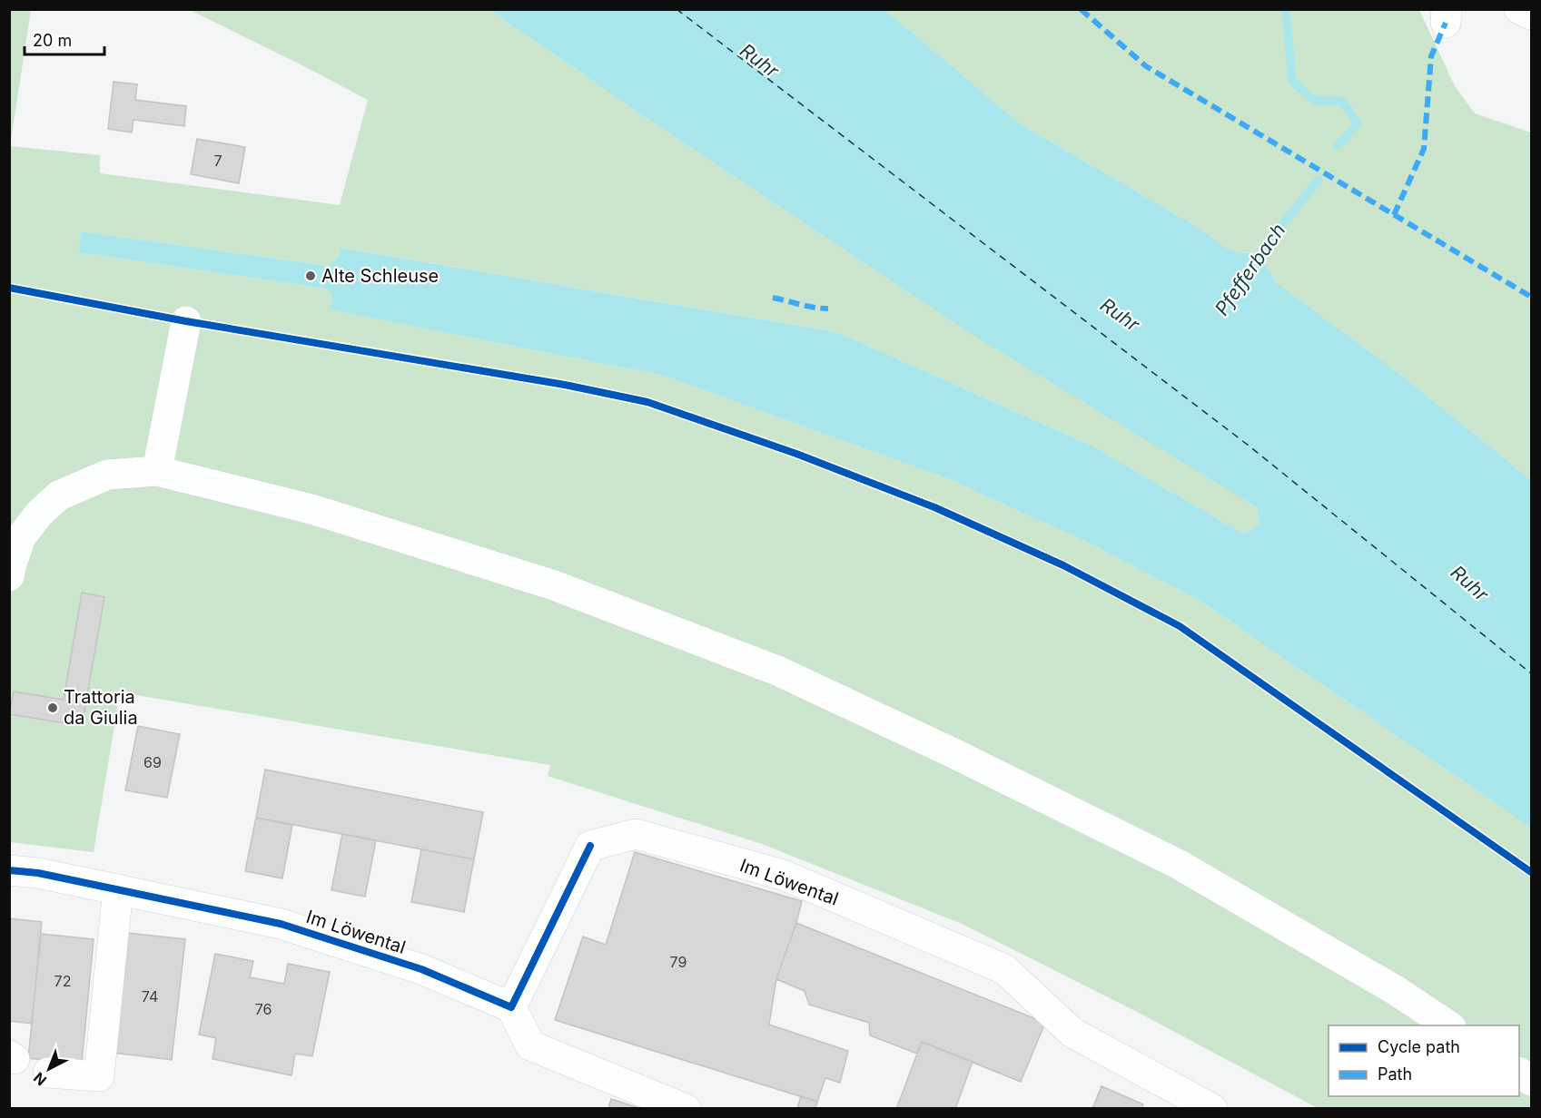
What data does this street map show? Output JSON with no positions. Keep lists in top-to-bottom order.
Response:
{
  "streets": {
    "street": ["Im Löwental"]
  },
  "water": ["Ruhr", "Pfefferbach"],
  "places": ["Alte Schleuse", "Trattoria da Giulia"],
  "house_numbers": [
    "7",
    "69",
    "79",
    "72",
    "74",
    "76"
  ],
  "legend": ["Cycle path", "Path"],
  "scale_bar": "20 m",
  "north": "bottom left"
}
